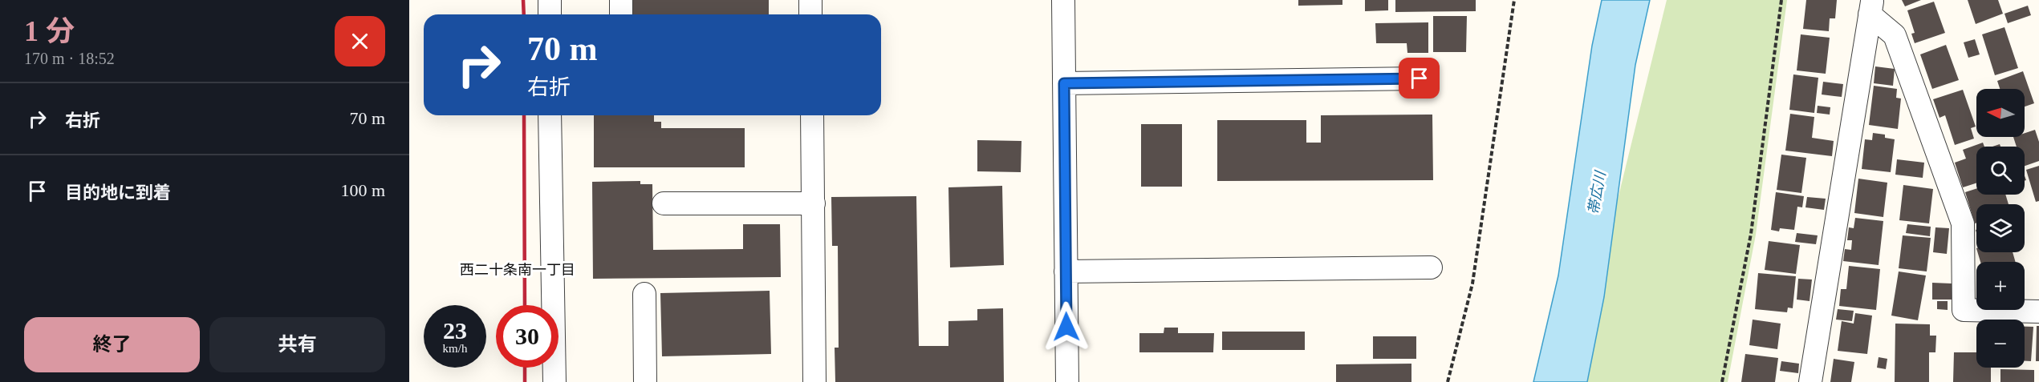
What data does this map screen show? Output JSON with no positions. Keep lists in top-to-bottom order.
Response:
{
  "districts": ["西二十条南一丁目"],
  "water": ["帯広川"],
  "north": "left",
  "page": {
    "heading": ["1 分", "170 m · 18:52"],
    "turn": ["70 m", "右折"],
    "list": [
      {
        "name": "右折",
        "value": "70 m"
      },
      {
        "name": "目的地に到着",
        "value": "100 m"
      }
    ],
    "map_buttons": ["+", "−"],
    "speed": "23 km/h",
    "limit": "30",
    "buttons": ["終了", "共有"]
  }
}
